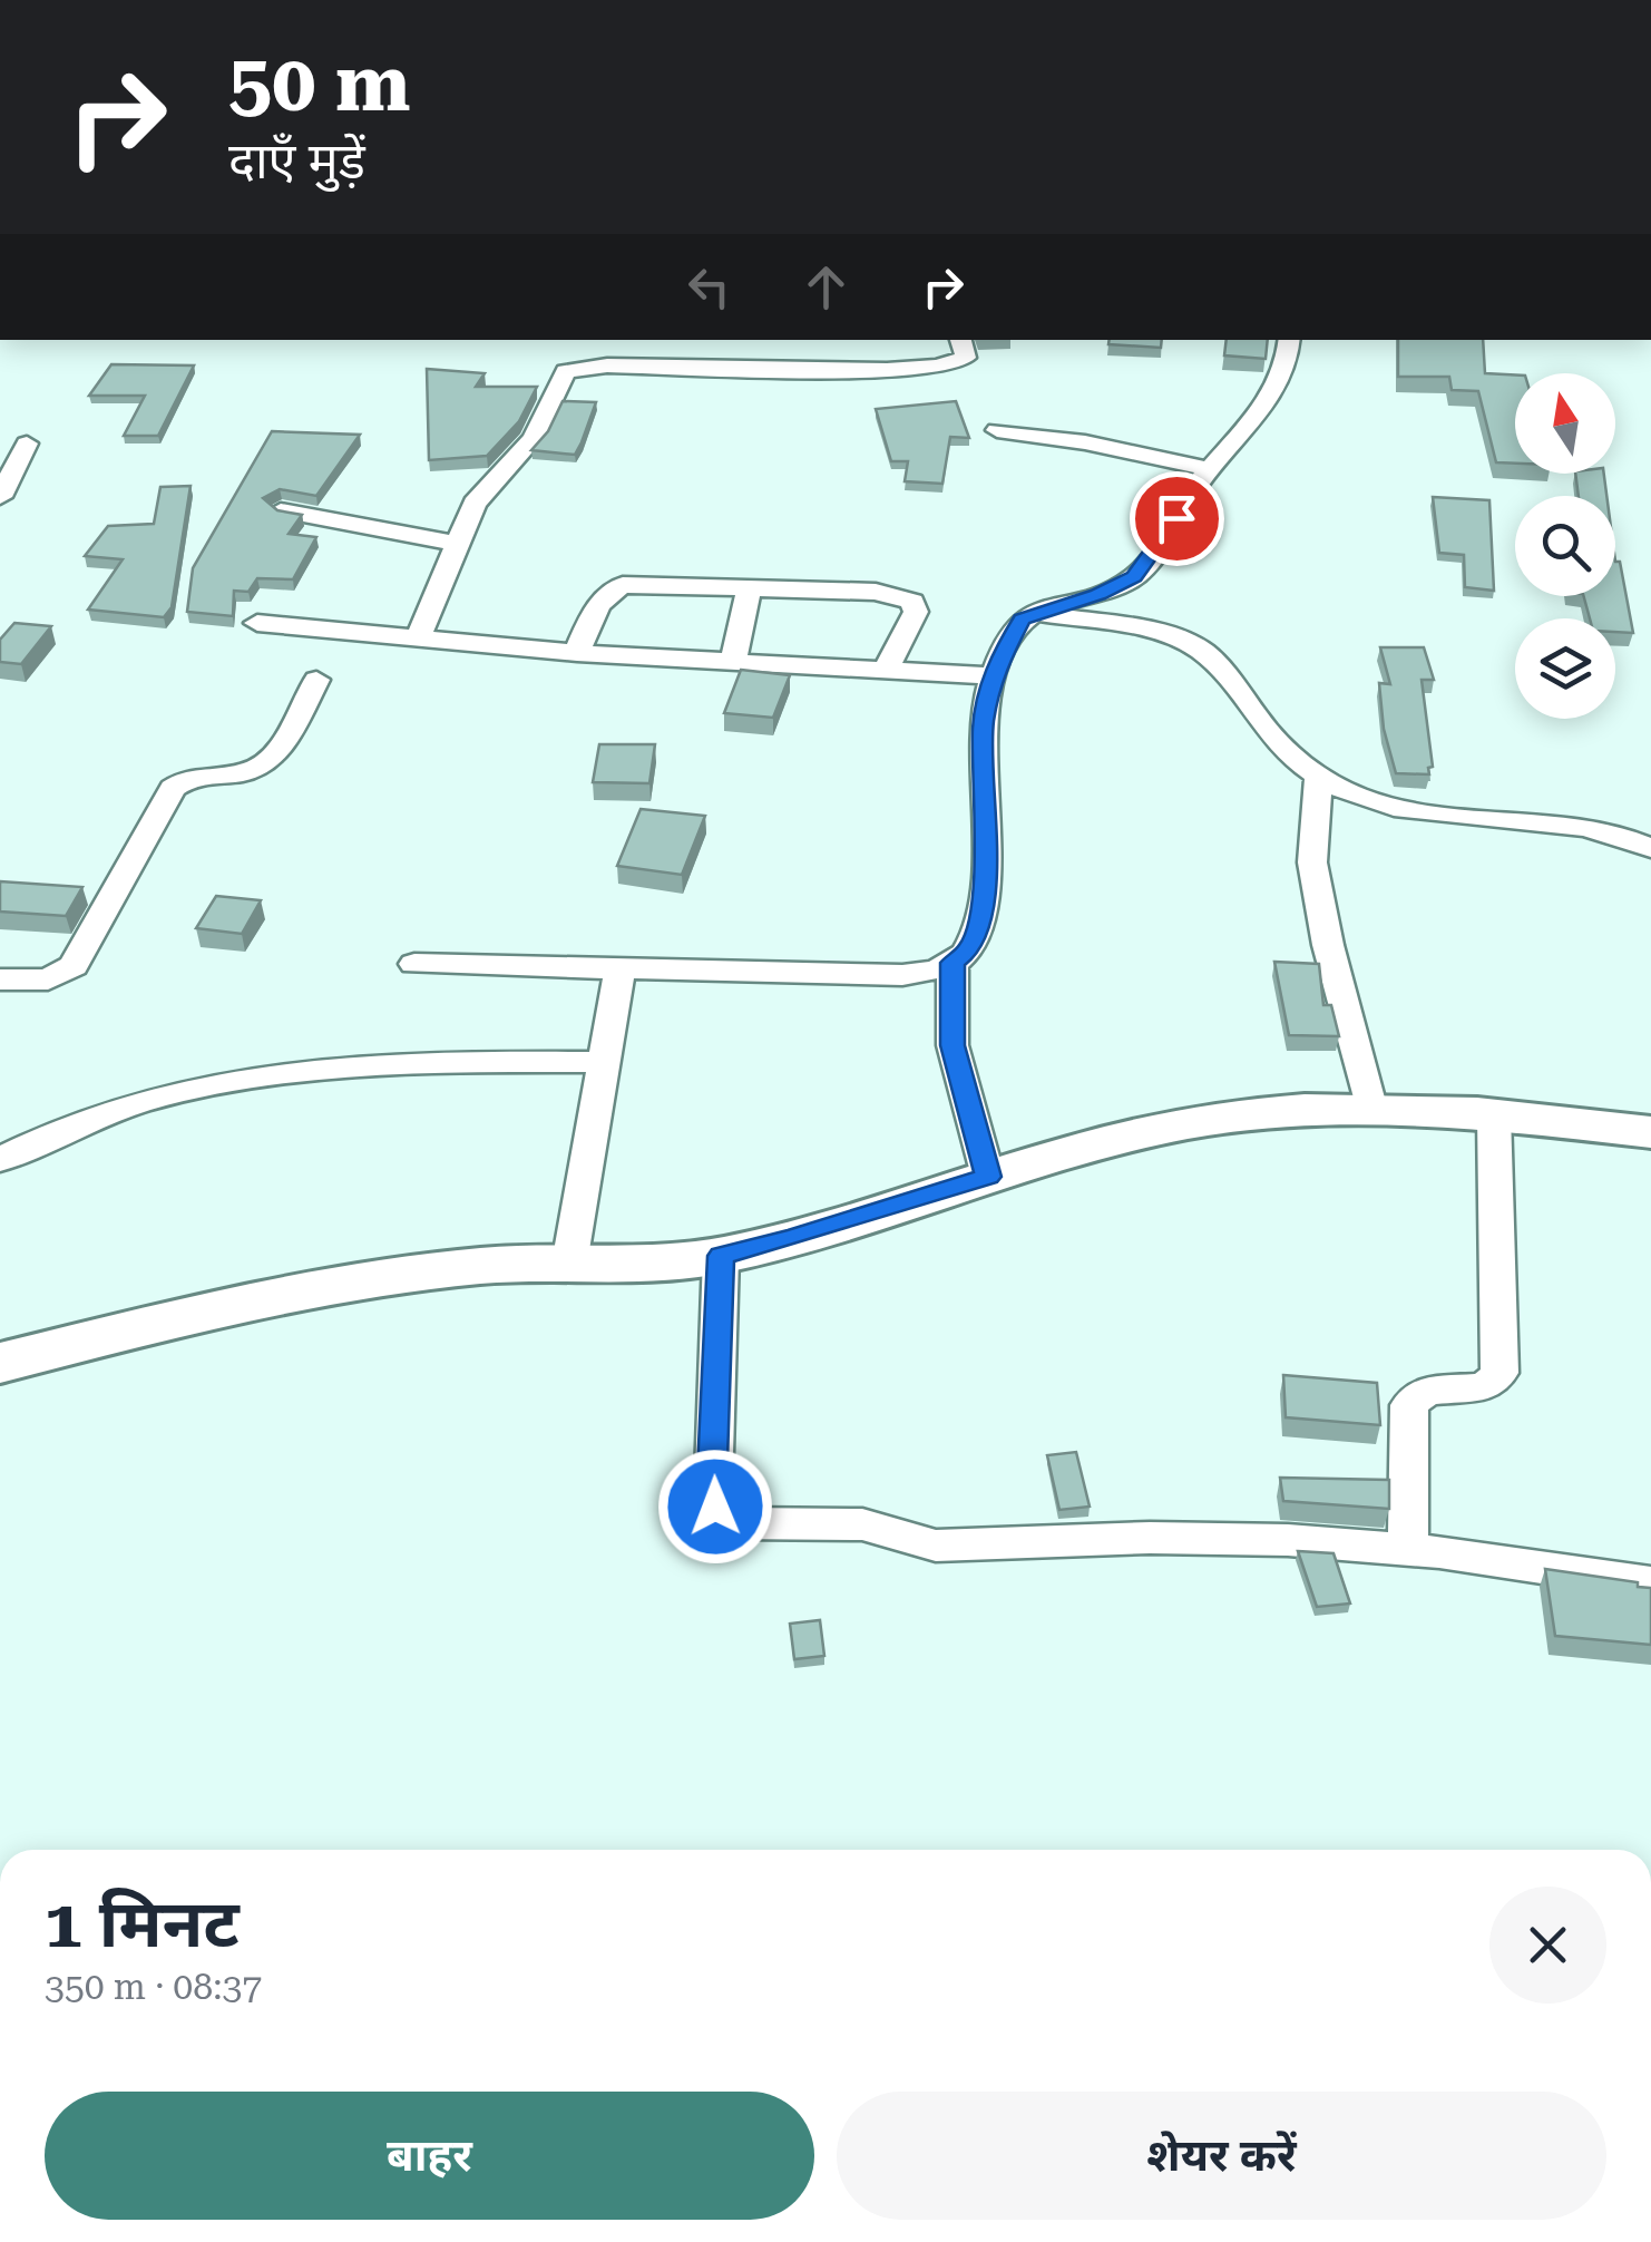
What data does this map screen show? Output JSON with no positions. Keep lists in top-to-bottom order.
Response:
{
  "north": "top",
  "page": {
    "turn": ["50 m", "दाएँ मुड़ें"],
    "heading": ["1 मिनट", "350 m · 08:37"],
    "buttons": ["बाहर", "शेयर करें"]
  }
}
